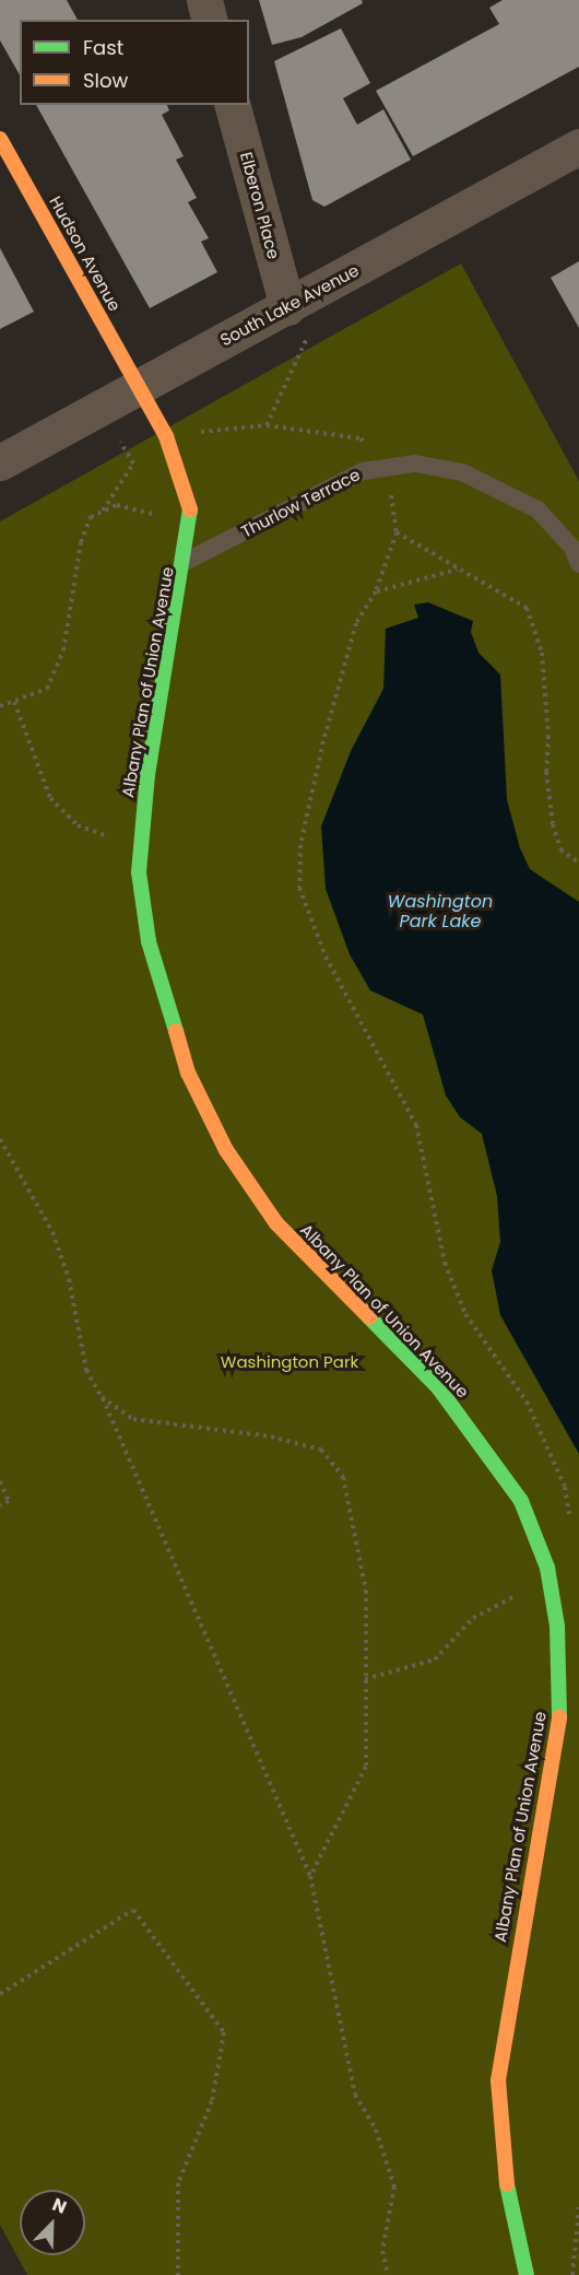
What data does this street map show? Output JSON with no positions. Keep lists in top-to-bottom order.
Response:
{
  "streets": {
    "street": [
      "Elberon Place",
      "Hudson Avenue",
      "South Lake Avenue",
      "Albany Plan of Union Avenue"
    ],
    "lane": ["Thurlow Terrace"]
  },
  "crossings": [
    ["Elberon Place", "South Lake Avenue"],
    ["Hudson Avenue", "South Lake Avenue"],
    ["Hudson Avenue", "Albany Plan of Union Avenue"],
    ["South Lake Avenue", "Albany Plan of Union Avenue"],
    ["Thurlow Terrace", "Albany Plan of Union Avenue"]
  ],
  "water": ["Washington Park Lake"],
  "parks": ["Washington Park"],
  "legend": ["Fast", "Slow"],
  "north": "top right"
}
